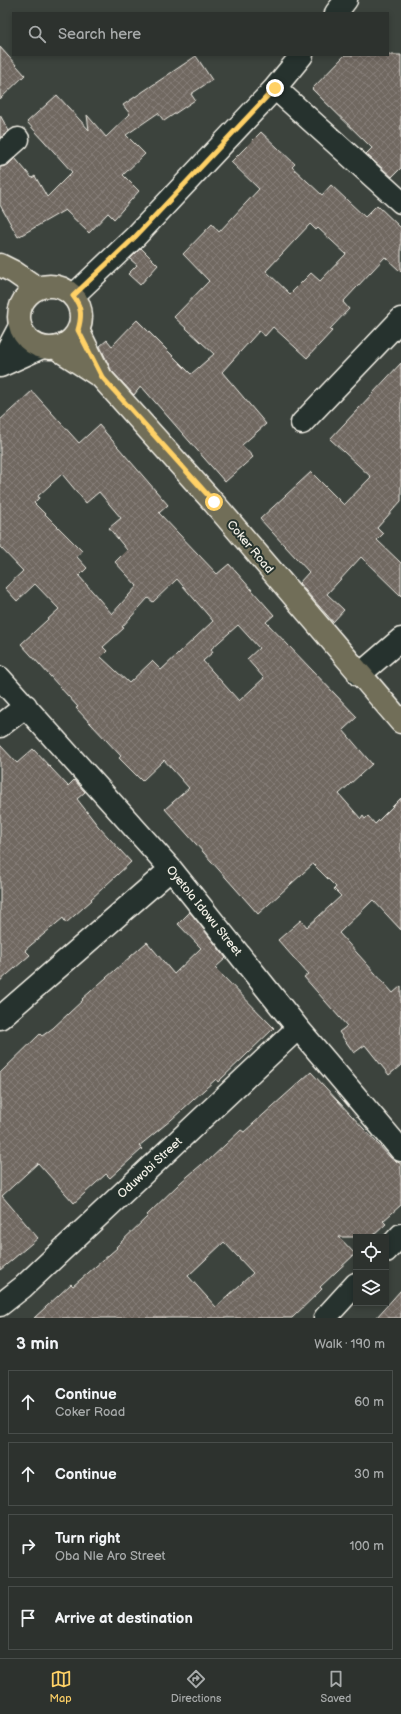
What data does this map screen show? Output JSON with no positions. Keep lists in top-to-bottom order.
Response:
{
  "streets": {
    "main road": ["Coker Road"],
    "street": ["Oyetola Idowu Street", "Oduwobi Street"]
  },
  "crossings": [
    ["Oyetola Idowu Street", "Oduwobi Street"]
  ],
  "page": {
    "search": "Search here",
    "heading": ["3 min", "Walk · 190 m"],
    "list": [
      ["Continue", "Coker Road", "60 m"],
      ["Continue", "30 m"],
      ["Turn right", "Oba Nle Aro Street", "100 m"],
      "Arrive at destination"
    ],
    "nav": ["Map", "Directions", "Saved"]
  }
}
